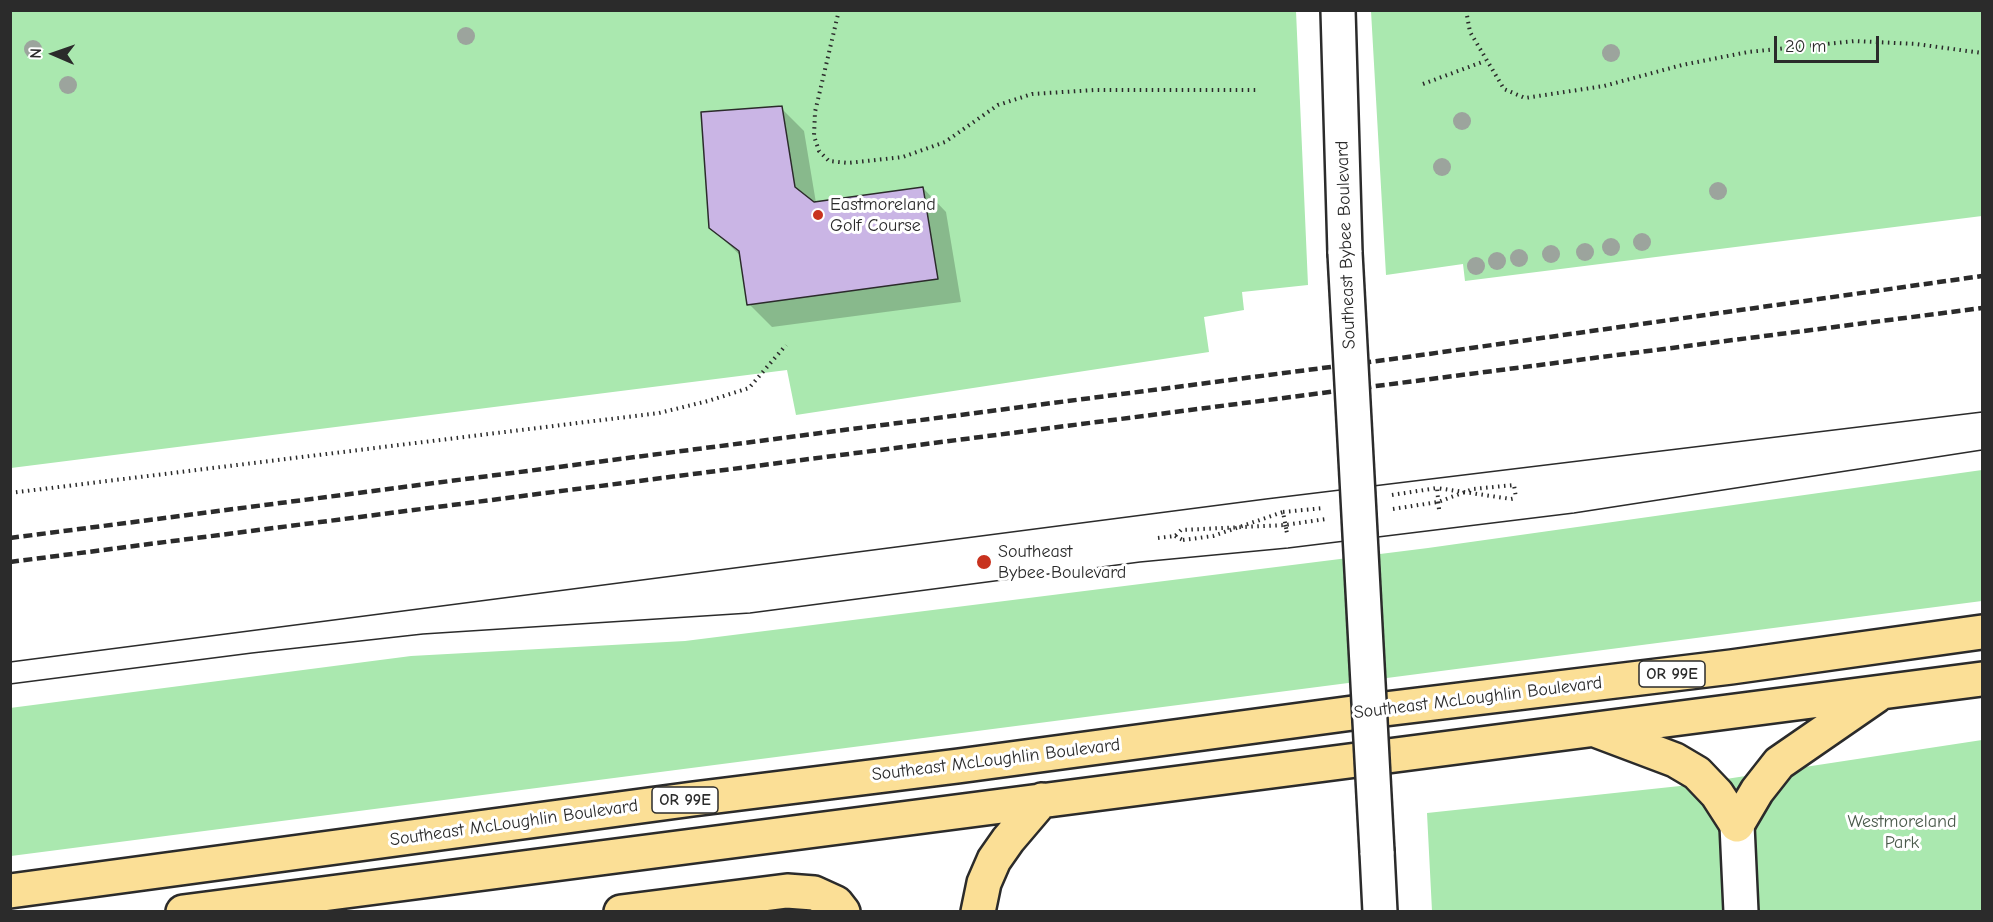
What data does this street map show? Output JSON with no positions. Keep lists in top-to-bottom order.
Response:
{
  "streets": {
    "highway": ["OR 99E", "Southeast McLoughlin Boulevard"],
    "main road": ["Southeast Bybee Boulevard"]
  },
  "parks": ["Westmoreland Park"],
  "places": ["Eastmoreland Golf Course", "Southeast Bybee Boulevard"],
  "scale_bar": "20 m",
  "north": "left"
}
